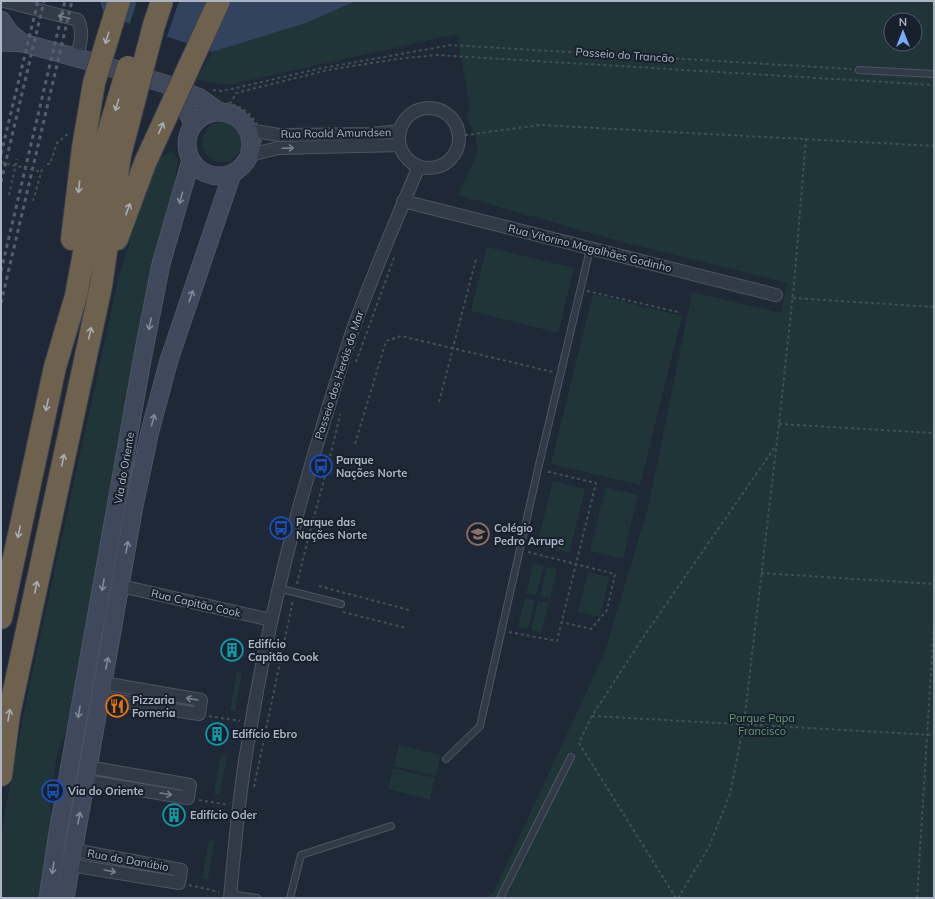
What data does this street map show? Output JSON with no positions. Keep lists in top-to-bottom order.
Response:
{
  "streets": {
    "street": [
      "Rua Roald Amundsen",
      "Rua Vitorino Magalhães Godinho",
      "Passeio dos Heróis do Mar",
      "Via do Oriente",
      "Rua Capitão Cook",
      "Rua do Danúbio"
    ],
    "path": ["Passeio do Trancão"]
  },
  "crossings": [
    ["Passeio do Trancão", "Rua Roald Amundsen"],
    ["Passeio do Trancão", "Via do Oriente"],
    ["Rua Roald Amundsen", "Passeio dos Heróis do Mar"],
    ["Rua Roald Amundsen", "Via do Oriente"],
    ["Rua Vitorino Magalhães Godinho", "Passeio dos Heróis do Mar"],
    ["Passeio dos Heróis do Mar", "Rua Capitão Cook"],
    ["Via do Oriente", "Rua Capitão Cook"],
    ["Via do Oriente", "Rua do Danúbio"]
  ],
  "parks": ["Parque Papa Francisco"],
  "places": {
    "bus stop": ["Parque Nações Norte", "Parque das Nações Norte", "Via do Oriente"],
    "school or university": ["Colégio Pedro Arrupe"],
    "building": ["Edifício Capitão Cook", "Edifício Ebro", "Edifício Oder"],
    "restaurant": ["Pizzaria Forneria"]
  },
  "north": "top"
}
